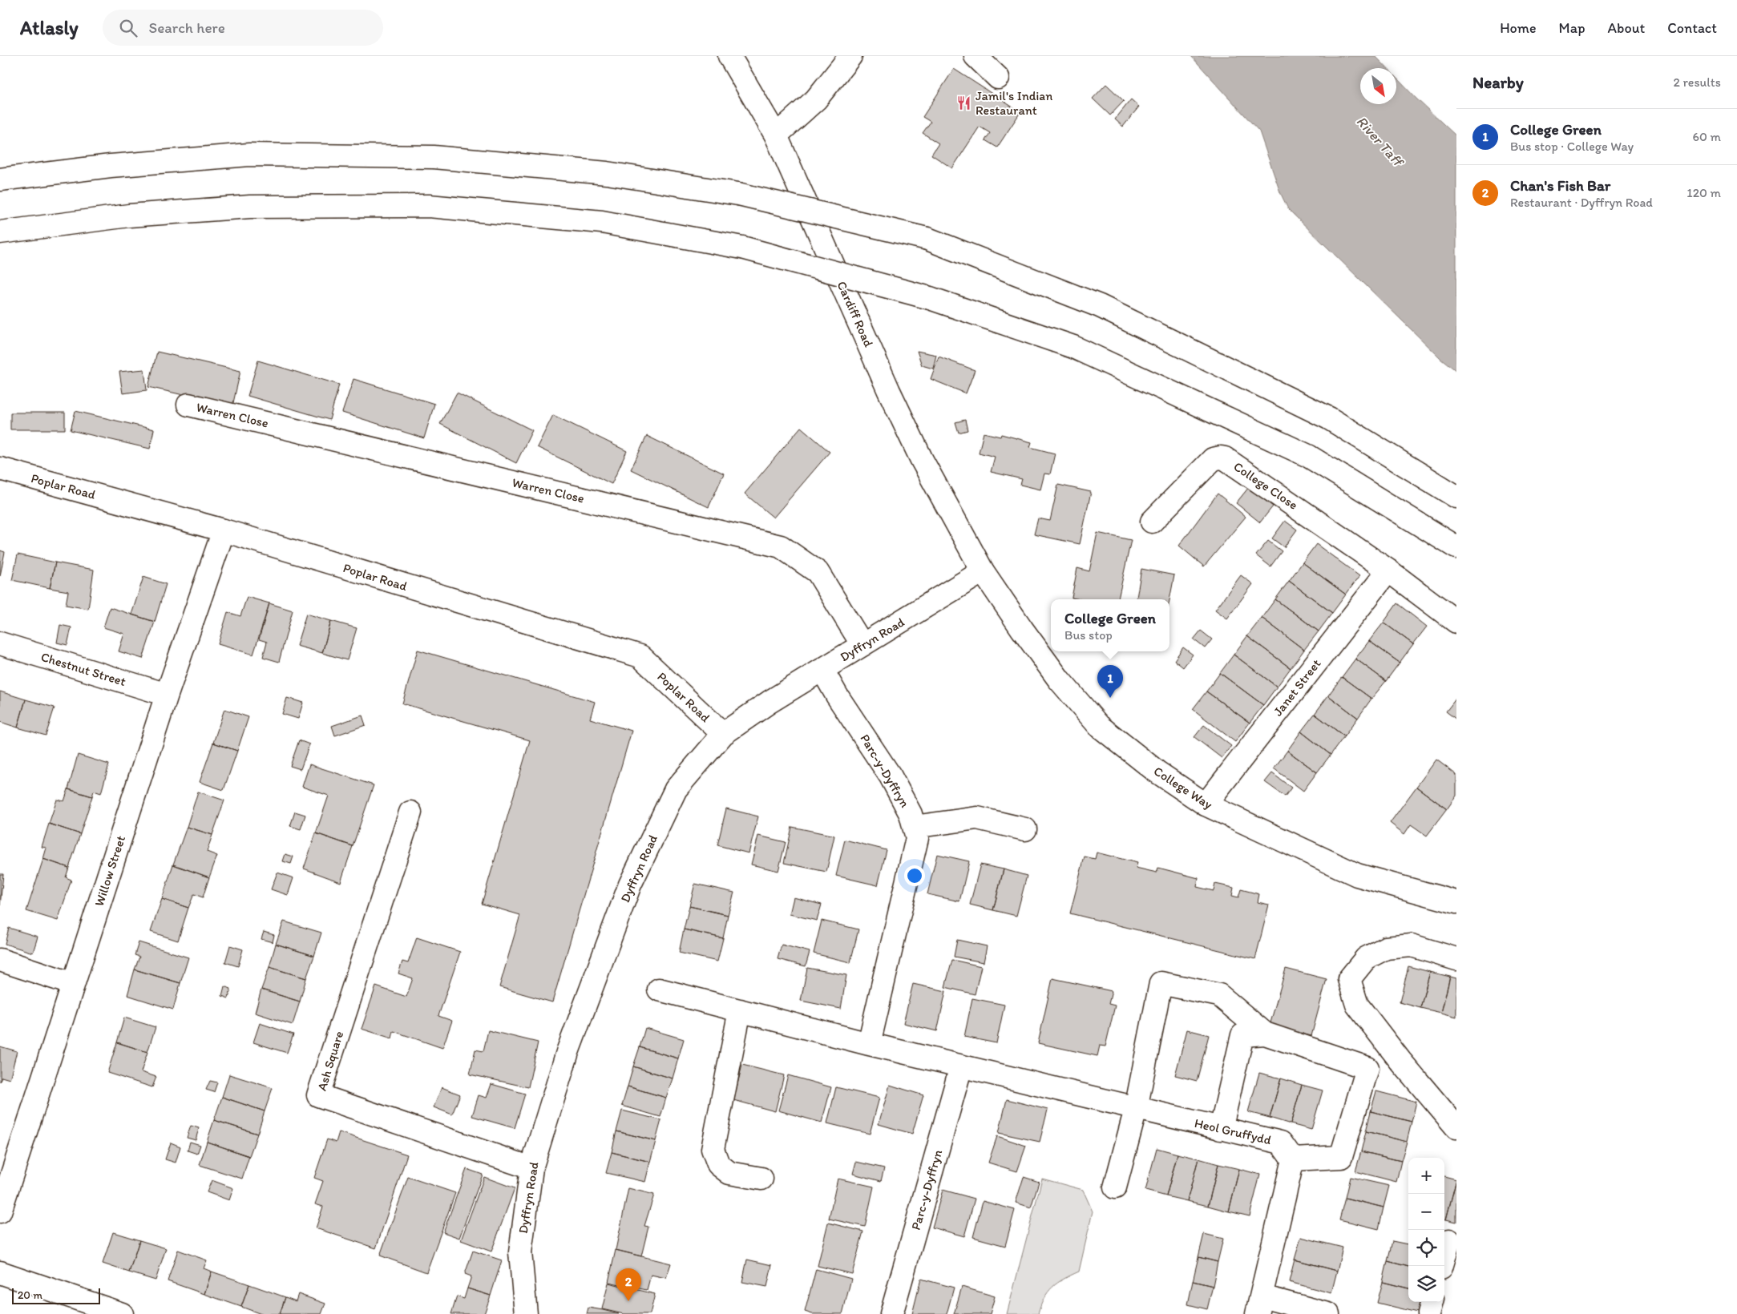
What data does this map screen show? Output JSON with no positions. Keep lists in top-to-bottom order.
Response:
{
  "streets": {
    "main road": [
      "Cardiff Road",
      "Warren Close",
      "College Close",
      "Poplar Road",
      "Dyffryn Road",
      "Chestnut Street",
      "Janet Street",
      "Parc-y-Dyffryn",
      "College Way",
      "Willow Street",
      "Ash Square",
      "Heol Gruffydd"
    ]
  },
  "crossings": [
    ["Cardiff Road", "Dyffryn Road"],
    ["Cardiff Road", "College Way"],
    ["Warren Close", "Dyffryn Road"],
    ["College Close", "Janet Street"],
    ["Poplar Road", "Dyffryn Road"],
    ["Poplar Road", "Willow Street"],
    ["Dyffryn Road", "Parc-y-Dyffryn"],
    ["Dyffryn Road", "College Way"],
    ["Dyffryn Road", "Ash Square"],
    ["Chestnut Street", "Willow Street"],
    ["Janet Street", "College Way"],
    ["Parc-y-Dyffryn", "Heol Gruffydd"]
  ],
  "water": ["River Taff"],
  "places": {
    "restaurant": ["Jamil's Indian Restaurant"]
  },
  "scale_bar": "20 m",
  "north": "bottom right",
  "page": {
    "header": "Atlasly",
    "search": "Search here",
    "nav": [
      "Home",
      "Map",
      "About",
      "Contact"
    ],
    "heading": ["Nearby", "2 results"],
    "list": [
      {
        "mark": "1",
        "name": "College Green",
        "note": "Bus stop · College Way",
        "value": "60 m"
      },
      {
        "mark": "2",
        "name": "Chan's Fish Bar",
        "note": "Restaurant · Dyffryn Road",
        "value": "120 m"
      }
    ],
    "popup": ["College Green", "Bus stop"],
    "pins": ["1", "2"],
    "map_buttons": ["+", "−"],
    "scale": "20 m"
  }
}
